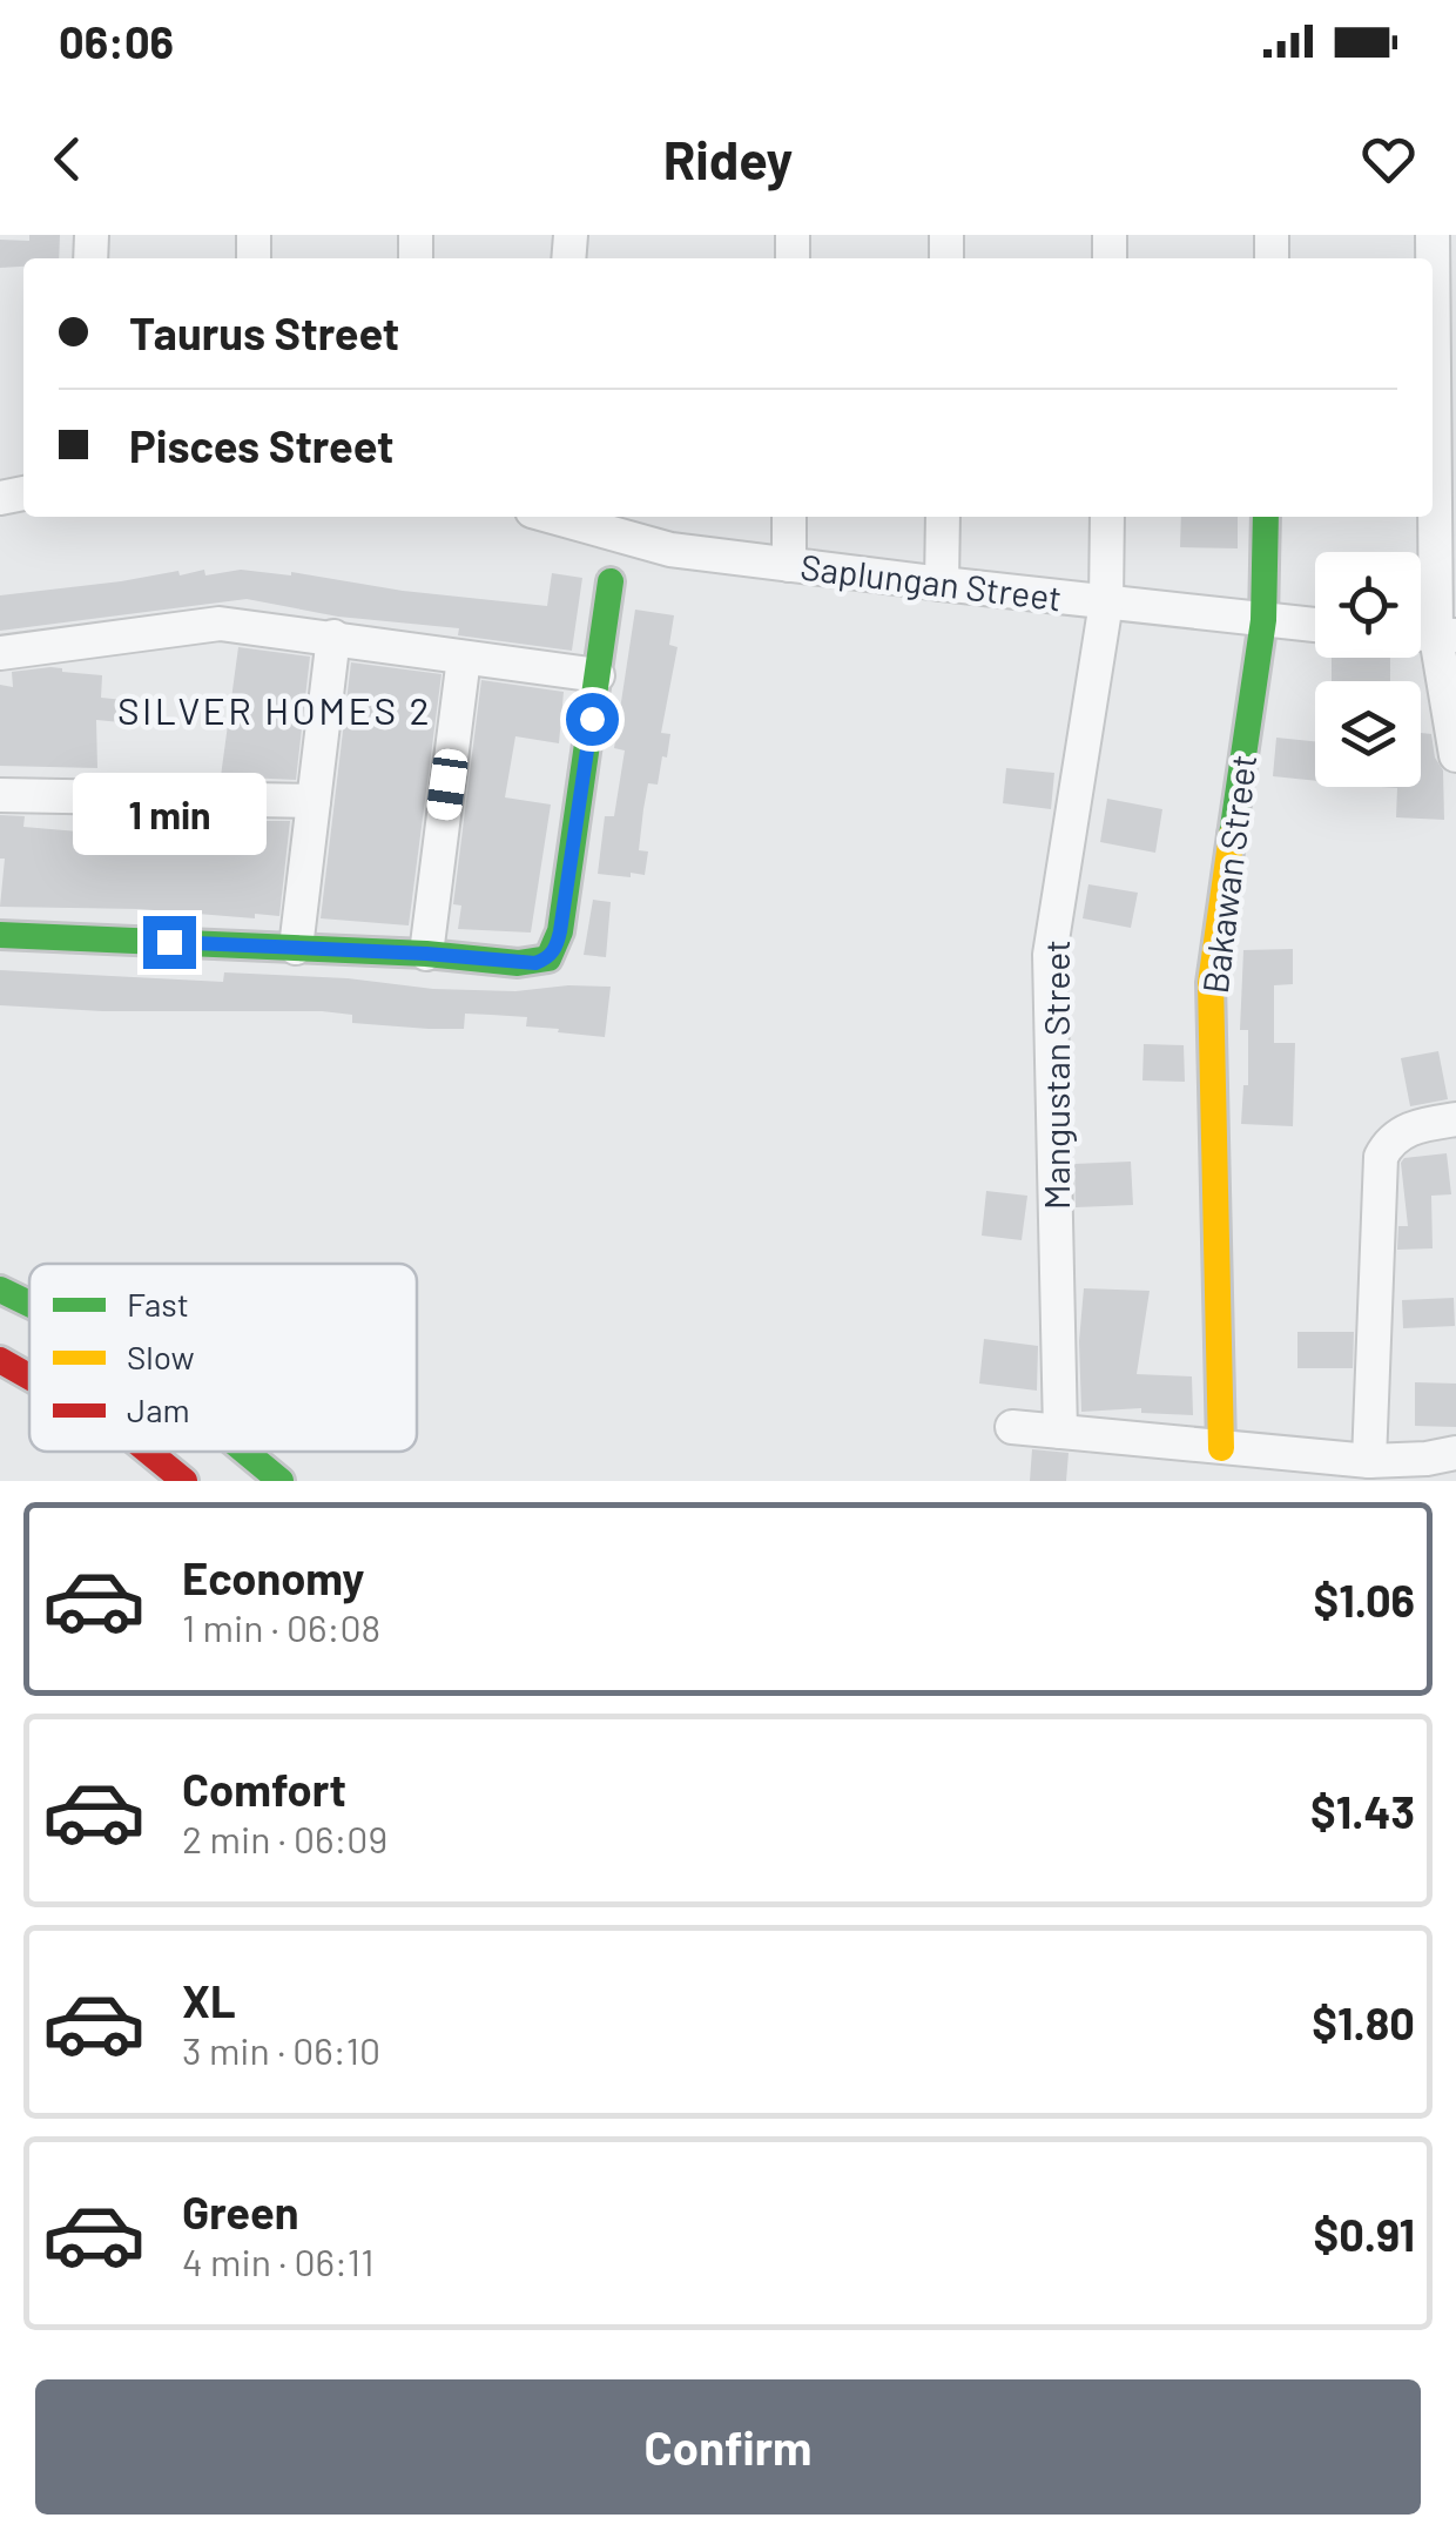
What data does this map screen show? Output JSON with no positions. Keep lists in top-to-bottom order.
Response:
{
  "streets": {
    "street": ["Saplungan Street", "Bakawan Street", "Mangustan Street"]
  },
  "crossings": [
    ["Saplungan Street", "Bakawan Street"],
    ["Saplungan Street", "Mangustan Street"]
  ],
  "districts": ["SILVER HOMES 2"],
  "legend": ["Fast", "Slow", "Jam"],
  "page": {
    "status": "06:06",
    "header": "Ridey",
    "banner": ["Taurus Street", "Pisces Street"],
    "bubble": "1 min",
    "list": [
      {
        "name": "Economy",
        "note": "1 min · 06:08",
        "value": "$1.06"
      },
      {
        "name": "Comfort",
        "note": "2 min · 06:09",
        "value": "$1.43"
      },
      {
        "name": "XL",
        "note": "3 min · 06:10",
        "value": "$1.80"
      },
      {
        "name": "Green",
        "note": "4 min · 06:11",
        "value": "$0.91"
      }
    ],
    "buttons": "Confirm"
  }
}
